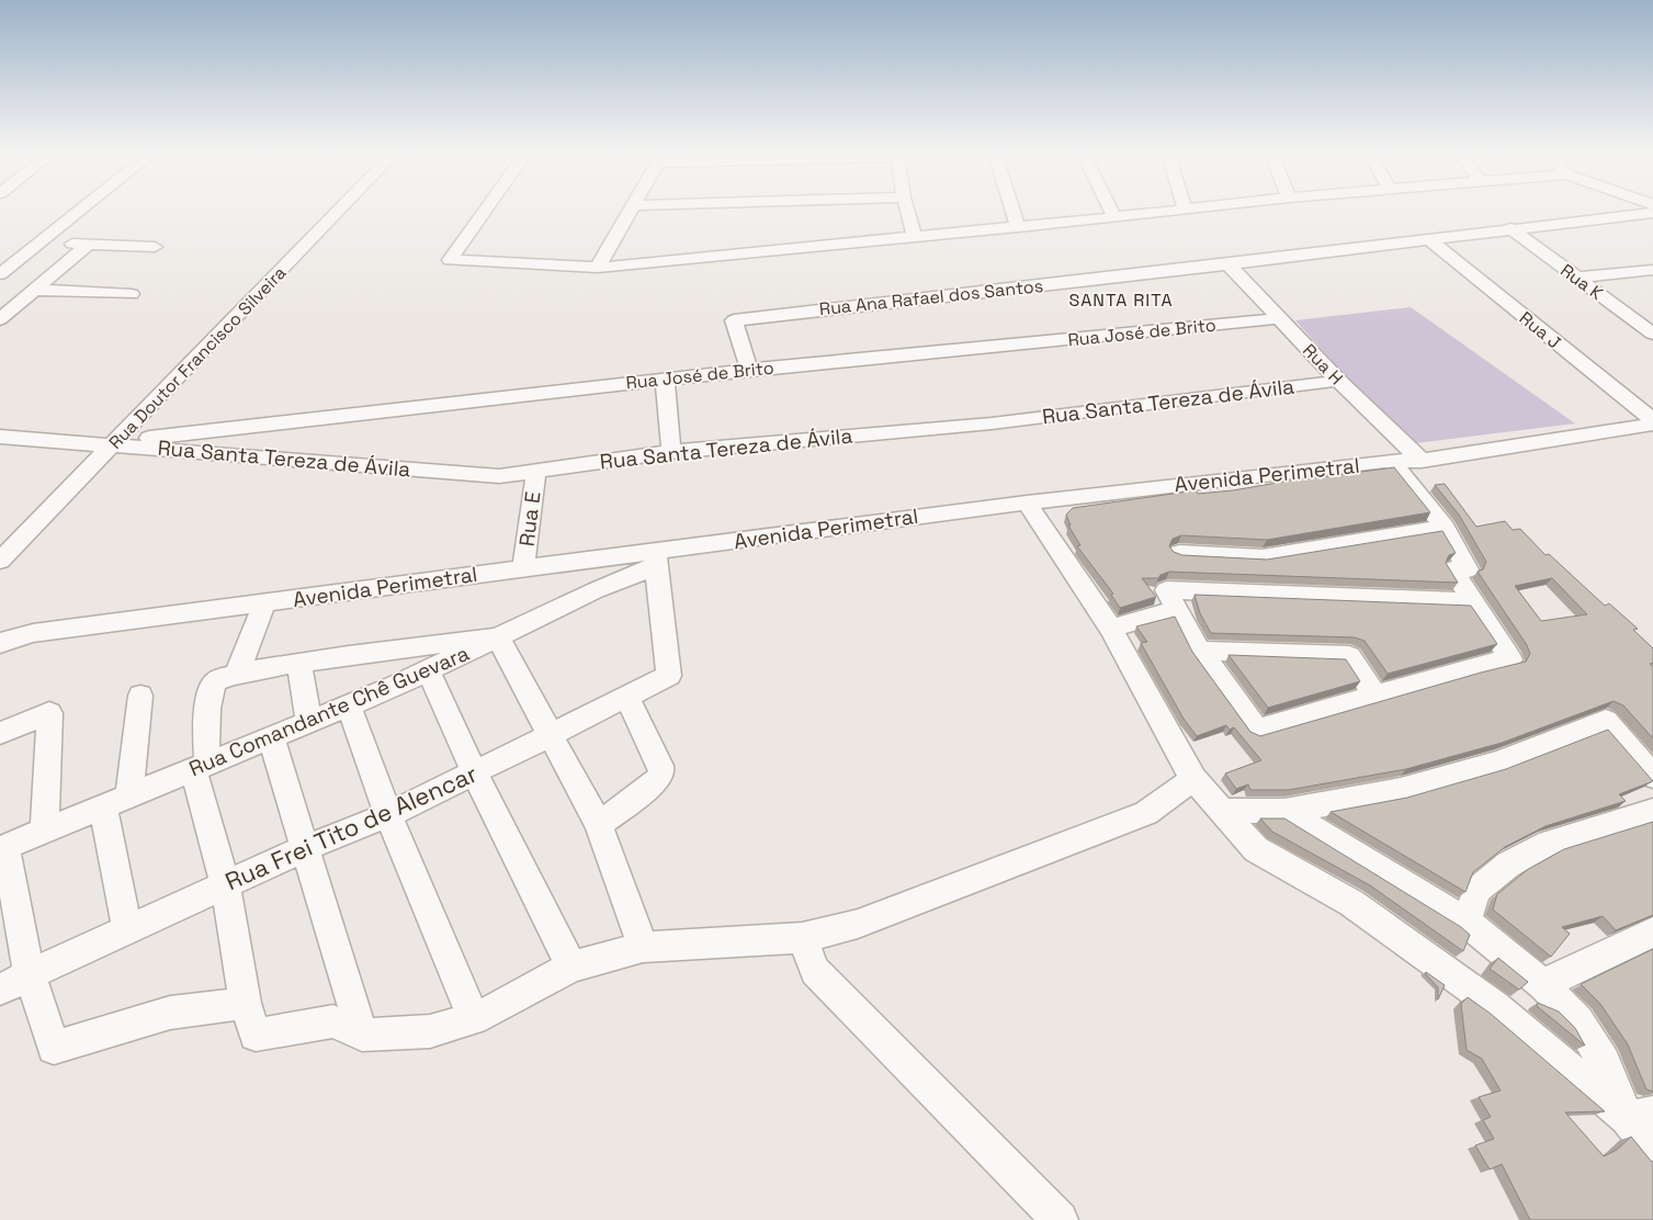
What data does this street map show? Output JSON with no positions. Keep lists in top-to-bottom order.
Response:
{
  "streets": {
    "street": [
      "Rua K",
      "Rua Ana Rafael dos Santos",
      "Rua J",
      "Rua José de Brito",
      "Rua Doutor Francisco Silveira",
      "Rua H",
      "Rua Santa Tereza de Ávila",
      "Avenida Perimetral",
      "Rua E",
      "Rua Comandante Chê Guevara",
      "Rua Frei Tito de Alencar"
    ]
  },
  "crossings": [
    ["Rua K", "Rua Ana Rafael dos Santos"],
    ["Rua Ana Rafael dos Santos", "Rua J"],
    ["Rua Ana Rafael dos Santos", "Rua José de Brito"],
    ["Rua Ana Rafael dos Santos", "Rua H"],
    ["Rua J", "Avenida Perimetral"],
    ["Rua José de Brito", "Rua Doutor Francisco Silveira"],
    ["Rua José de Brito", "Rua H"],
    ["Rua José de Brito", "Rua Santa Tereza de Ávila"],
    ["Rua Doutor Francisco Silveira", "Rua Santa Tereza de Ávila"],
    ["Rua H", "Rua Santa Tereza de Ávila"],
    ["Rua H", "Avenida Perimetral"],
    ["Rua Santa Tereza de Ávila", "Rua E"],
    ["Avenida Perimetral", "Rua E"],
    ["Avenida Perimetral", "Rua Comandante Chê Guevara"],
    ["Avenida Perimetral", "Rua Frei Tito de Alencar"],
    ["Rua Comandante Chê Guevara", "Rua Frei Tito de Alencar"]
  ],
  "districts": ["SANTA RITA"]
}
